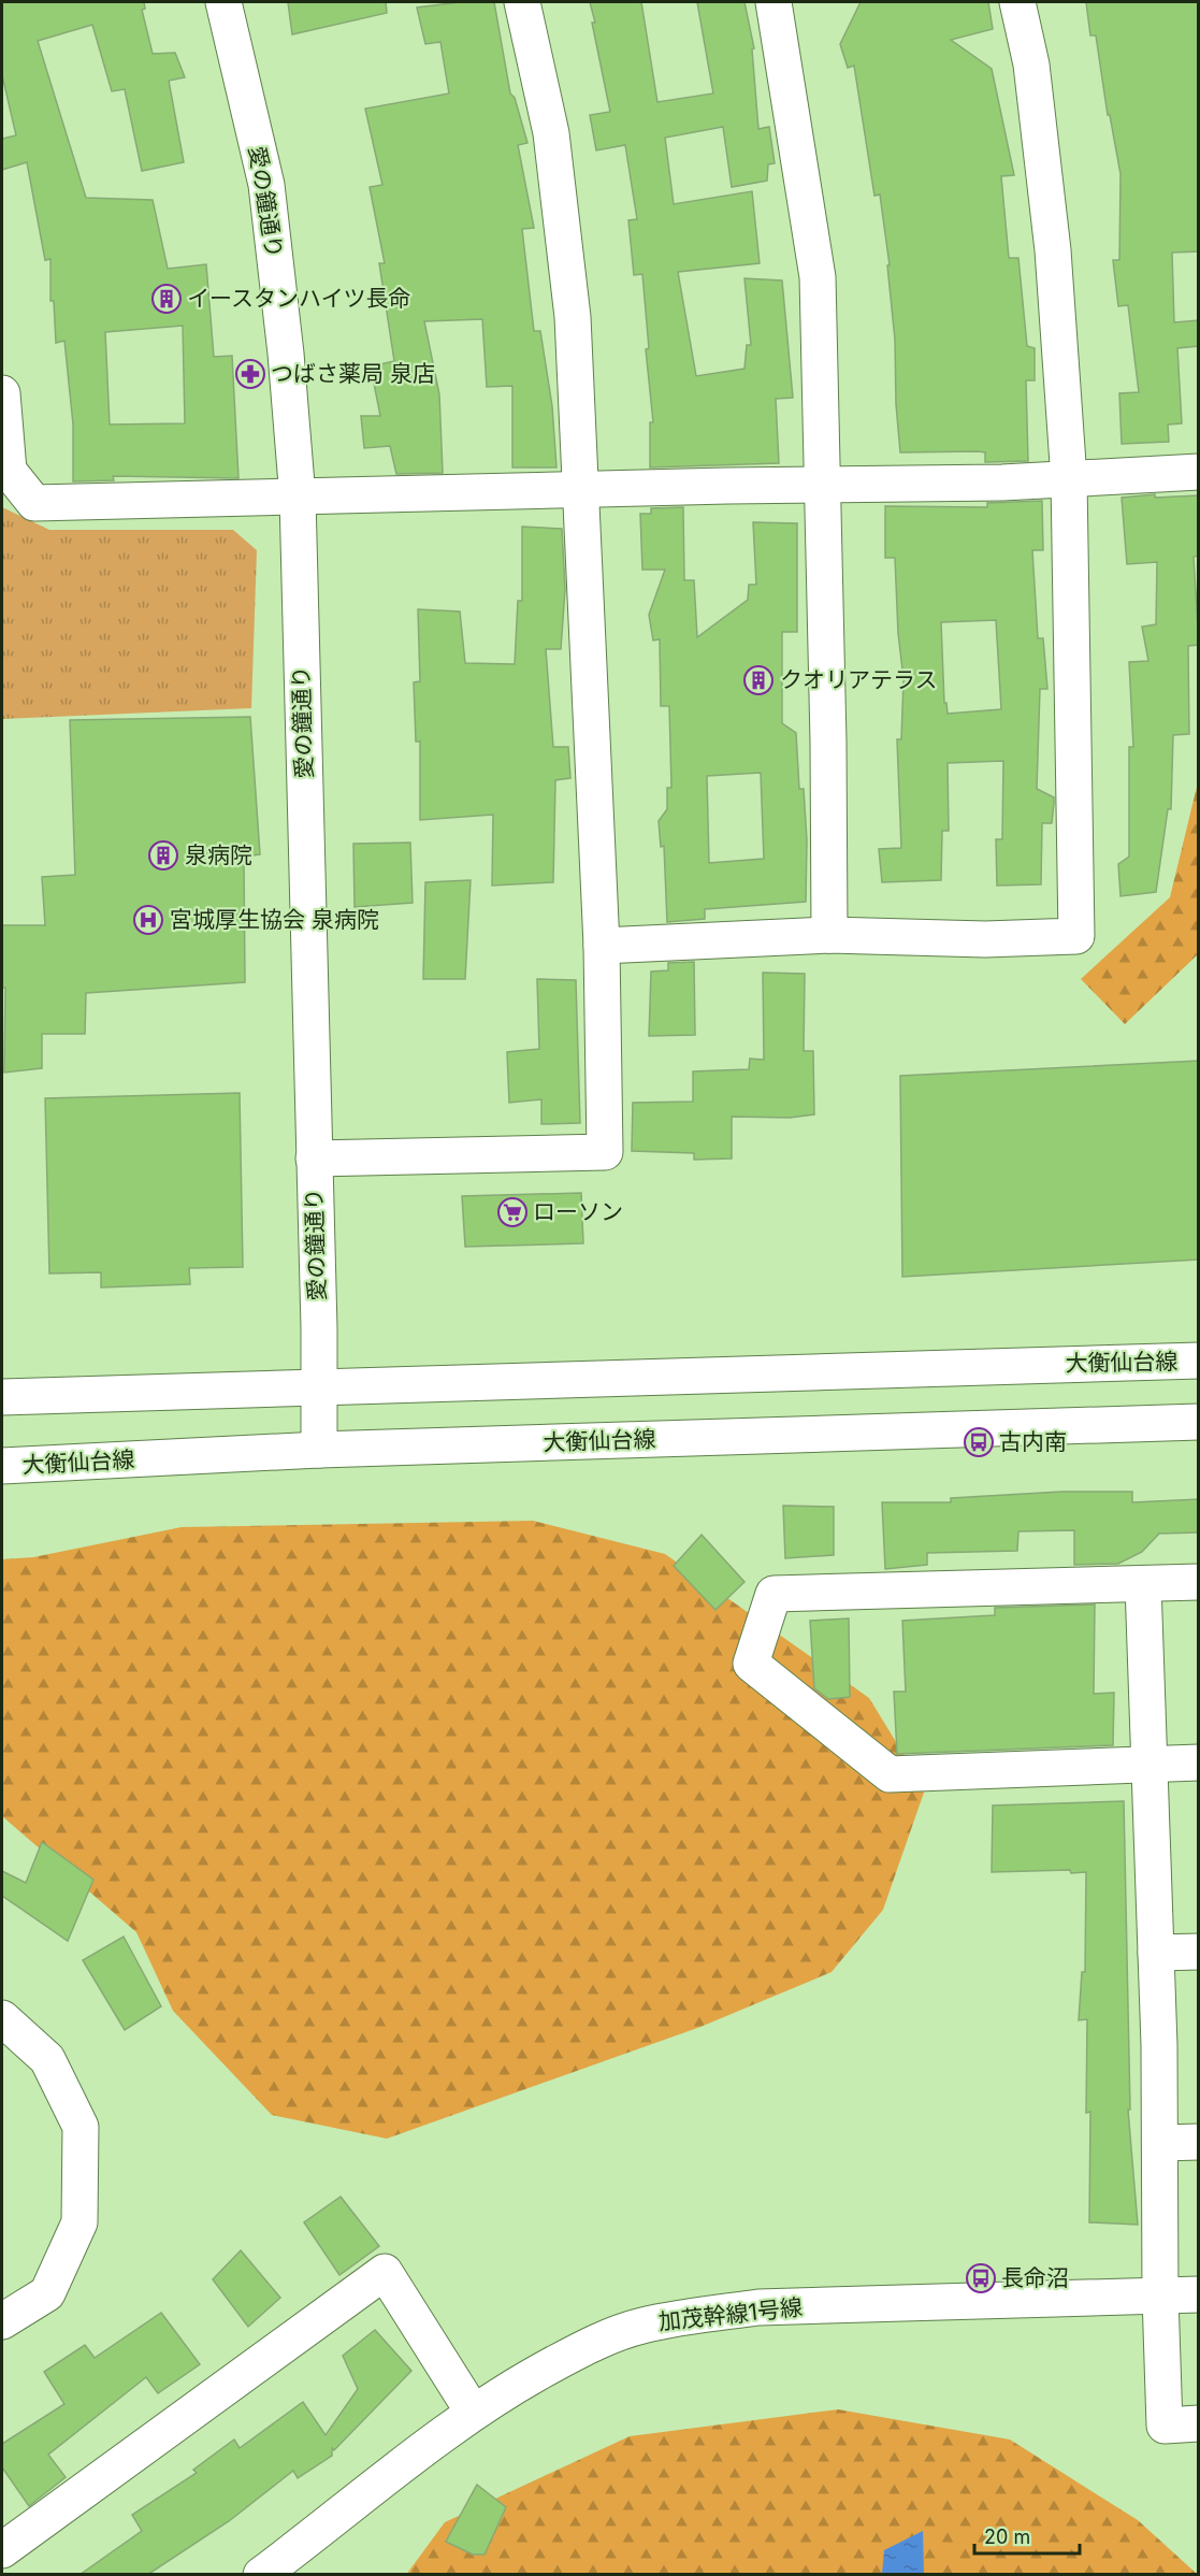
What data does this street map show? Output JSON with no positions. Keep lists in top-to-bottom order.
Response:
{
  "streets": {
    "street": ["愛の鐘通り", "大衡仙台線", "加茂幹線1号線"]
  },
  "crossings": [
    ["愛の鐘通り", "大衡仙台線"]
  ],
  "places": {
    "building": ["イースタンハイツ長命", "クオリアテラス", "泉病院"],
    "pharmacy": ["つばさ薬局 泉店"],
    "hospital": ["宮城厚生協会 泉病院"],
    "supermarket": ["ローソン"],
    "bus stop": ["古内南", "長命沼"]
  },
  "scale_bar": "20 m"
}
